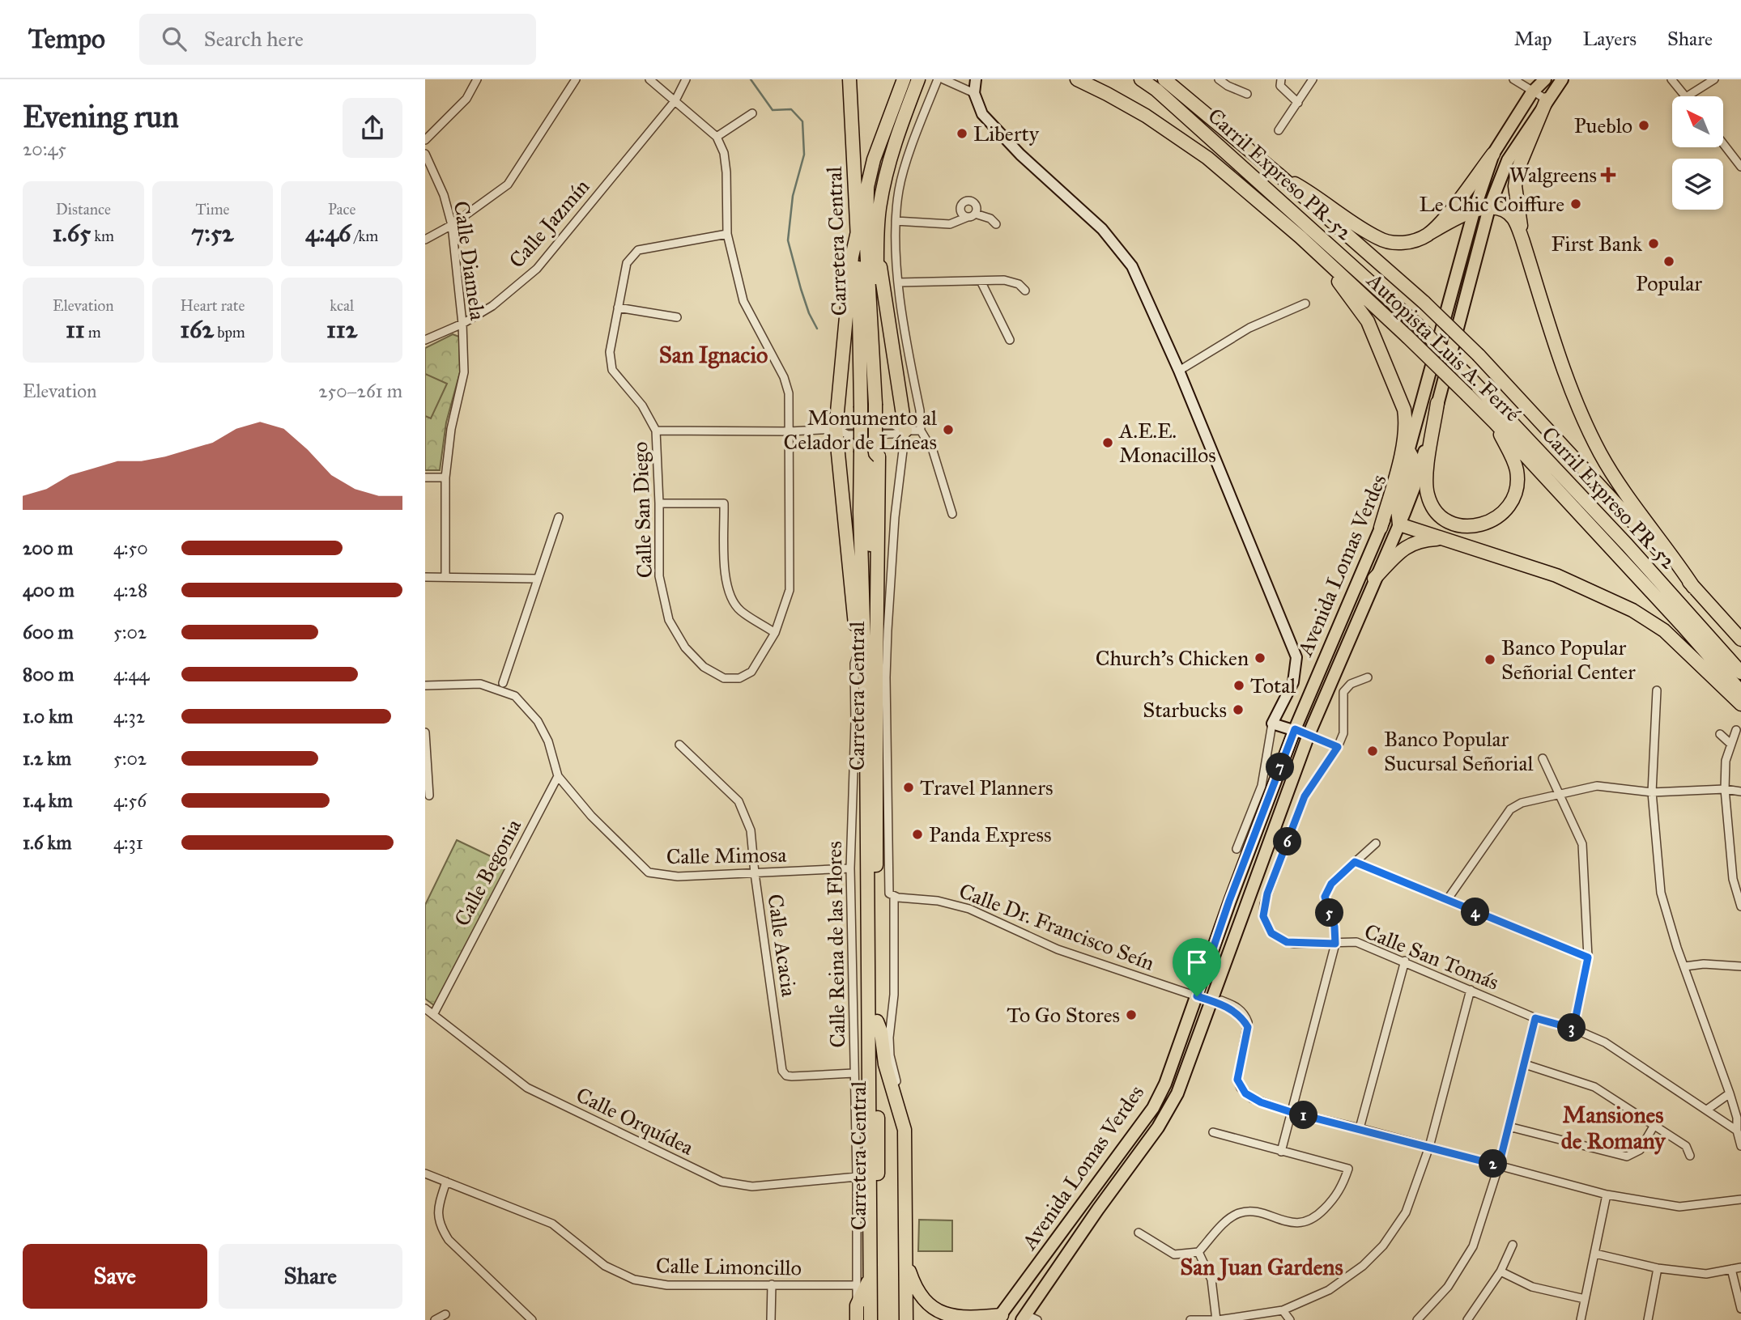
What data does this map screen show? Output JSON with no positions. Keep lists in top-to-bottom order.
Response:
{
  "streets": {
    "highway": ["Carril Expreso PR-52", "Carretera Central", "Autopista Luis A. Ferré"],
    "main road": ["Avenida Lomas Verdes"],
    "street": [
      "Calle Jazmín",
      "Calle Diamela",
      "Calle San Diego",
      "Calle Mimosa",
      "Calle Begonia",
      "Calle Dr. Francisco Seín",
      "Calle Reina de las Flores",
      "Calle Acacia",
      "Calle San Tomás",
      "Calle Orquídea",
      "Calle Limoncillo"
    ]
  },
  "crossings": [
    ["Calle Jazmín", "Calle Diamela"],
    ["Avenida Lomas Verdes", "Calle Dr. Francisco Seín"],
    ["Calle Mimosa", "Calle Begonia"],
    ["Calle Mimosa", "Calle Reina de las Flores"],
    ["Calle Mimosa", "Calle Acacia"],
    ["Calle Begonia", "Calle Orquídea"],
    ["Calle Reina de las Flores", "Calle Acacia"],
    ["Calle Reina de las Flores", "Calle Orquídea"],
    ["Calle Reina de las Flores", "Calle Limoncillo"]
  ],
  "districts": ["San Ignacio", "Mansiones de Romany", "San Juan Gardens"],
  "places": {
    "other": [
      "Pueblo",
      "Liberty",
      "Le Chic Coiffure",
      "First Bank",
      "Popular",
      "Monumento al Celador de Líneas",
      "A.E.E. Monacillos",
      "Church's Chicken",
      "Banco Popular Señorial Center",
      "Total",
      "Starbucks",
      "Banco Popular Sucursal Señorial",
      "Travel Planners",
      "Panda Express",
      "To Go Stores"
    ],
    "health": ["Walgreens"]
  },
  "north": "top left",
  "page": {
    "header": "Tempo",
    "search": "Search here",
    "nav": ["Map", "Layers", "Share"],
    "heading": ["Evening run", "20:45"],
    "stats": [
      ["Distance", "1.65 km"],
      ["Time", "7:52"],
      ["Pace", "4:46 /km"],
      ["Elevation", "11 m"],
      ["Heart rate", "162 bpm"],
      ["kcal", "112"]
    ],
    "chart": ["Elevation", "250–261 m"],
    "list": [
      {
        "name": "200 m",
        "note": "4:50"
      },
      {
        "name": "400 m",
        "note": "4:28"
      },
      {
        "name": "600 m",
        "note": "5:02"
      },
      {
        "name": "800 m",
        "note": "4:44"
      },
      {
        "name": "1.0 km",
        "note": "4:32"
      },
      {
        "name": "1.2 km",
        "note": "5:02"
      },
      {
        "name": "1.4 km",
        "note": "4:56"
      },
      {
        "name": "1.6 km",
        "note": "4:31"
      }
    ],
    "pins": [
      "7",
      "6",
      "4",
      "5",
      "3",
      "1",
      "2"
    ],
    "buttons": ["Save", "Share"]
  }
}
